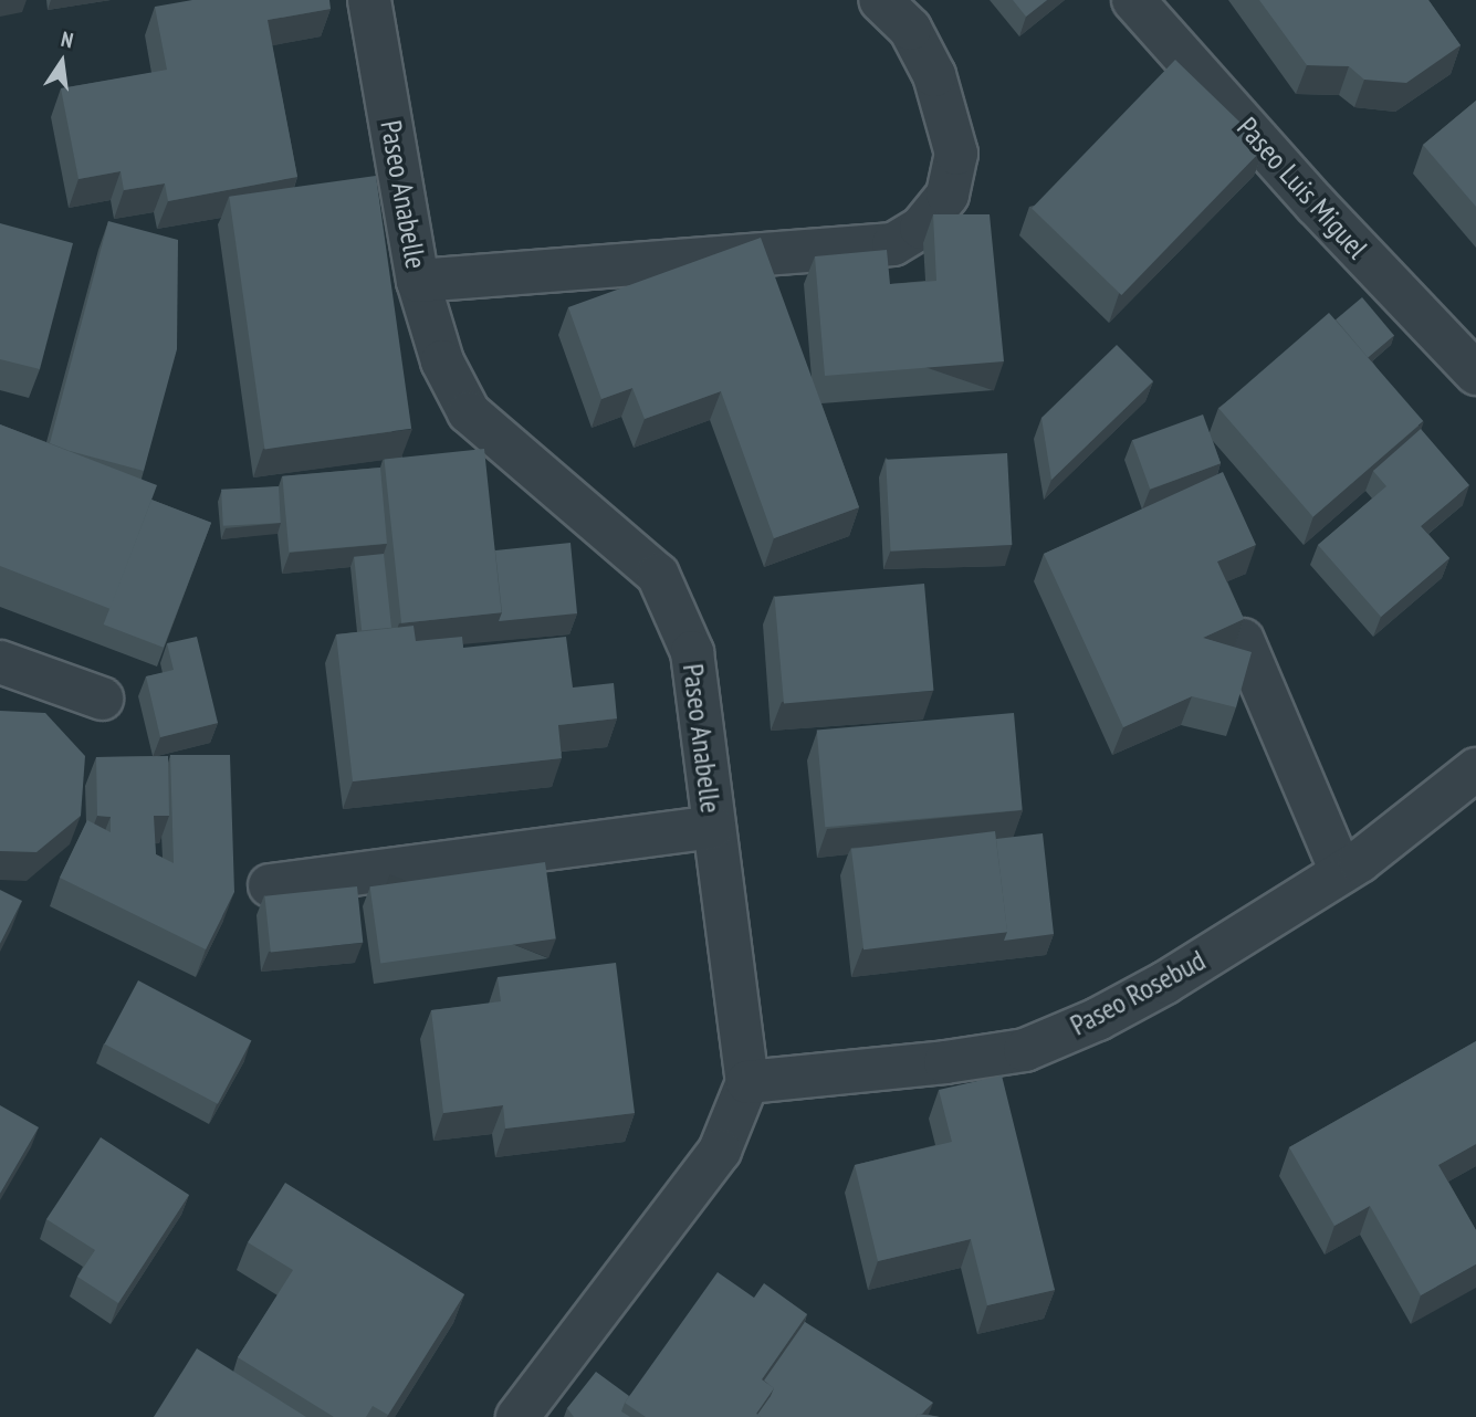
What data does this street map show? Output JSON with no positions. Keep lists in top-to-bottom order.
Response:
{
  "streets": {
    "street": ["Paseo Luis Miguel", "Paseo Anabelle", "Paseo Rosebud"]
  },
  "crossings": [
    ["Paseo Anabelle", "Paseo Rosebud"]
  ],
  "north": "top"
}
